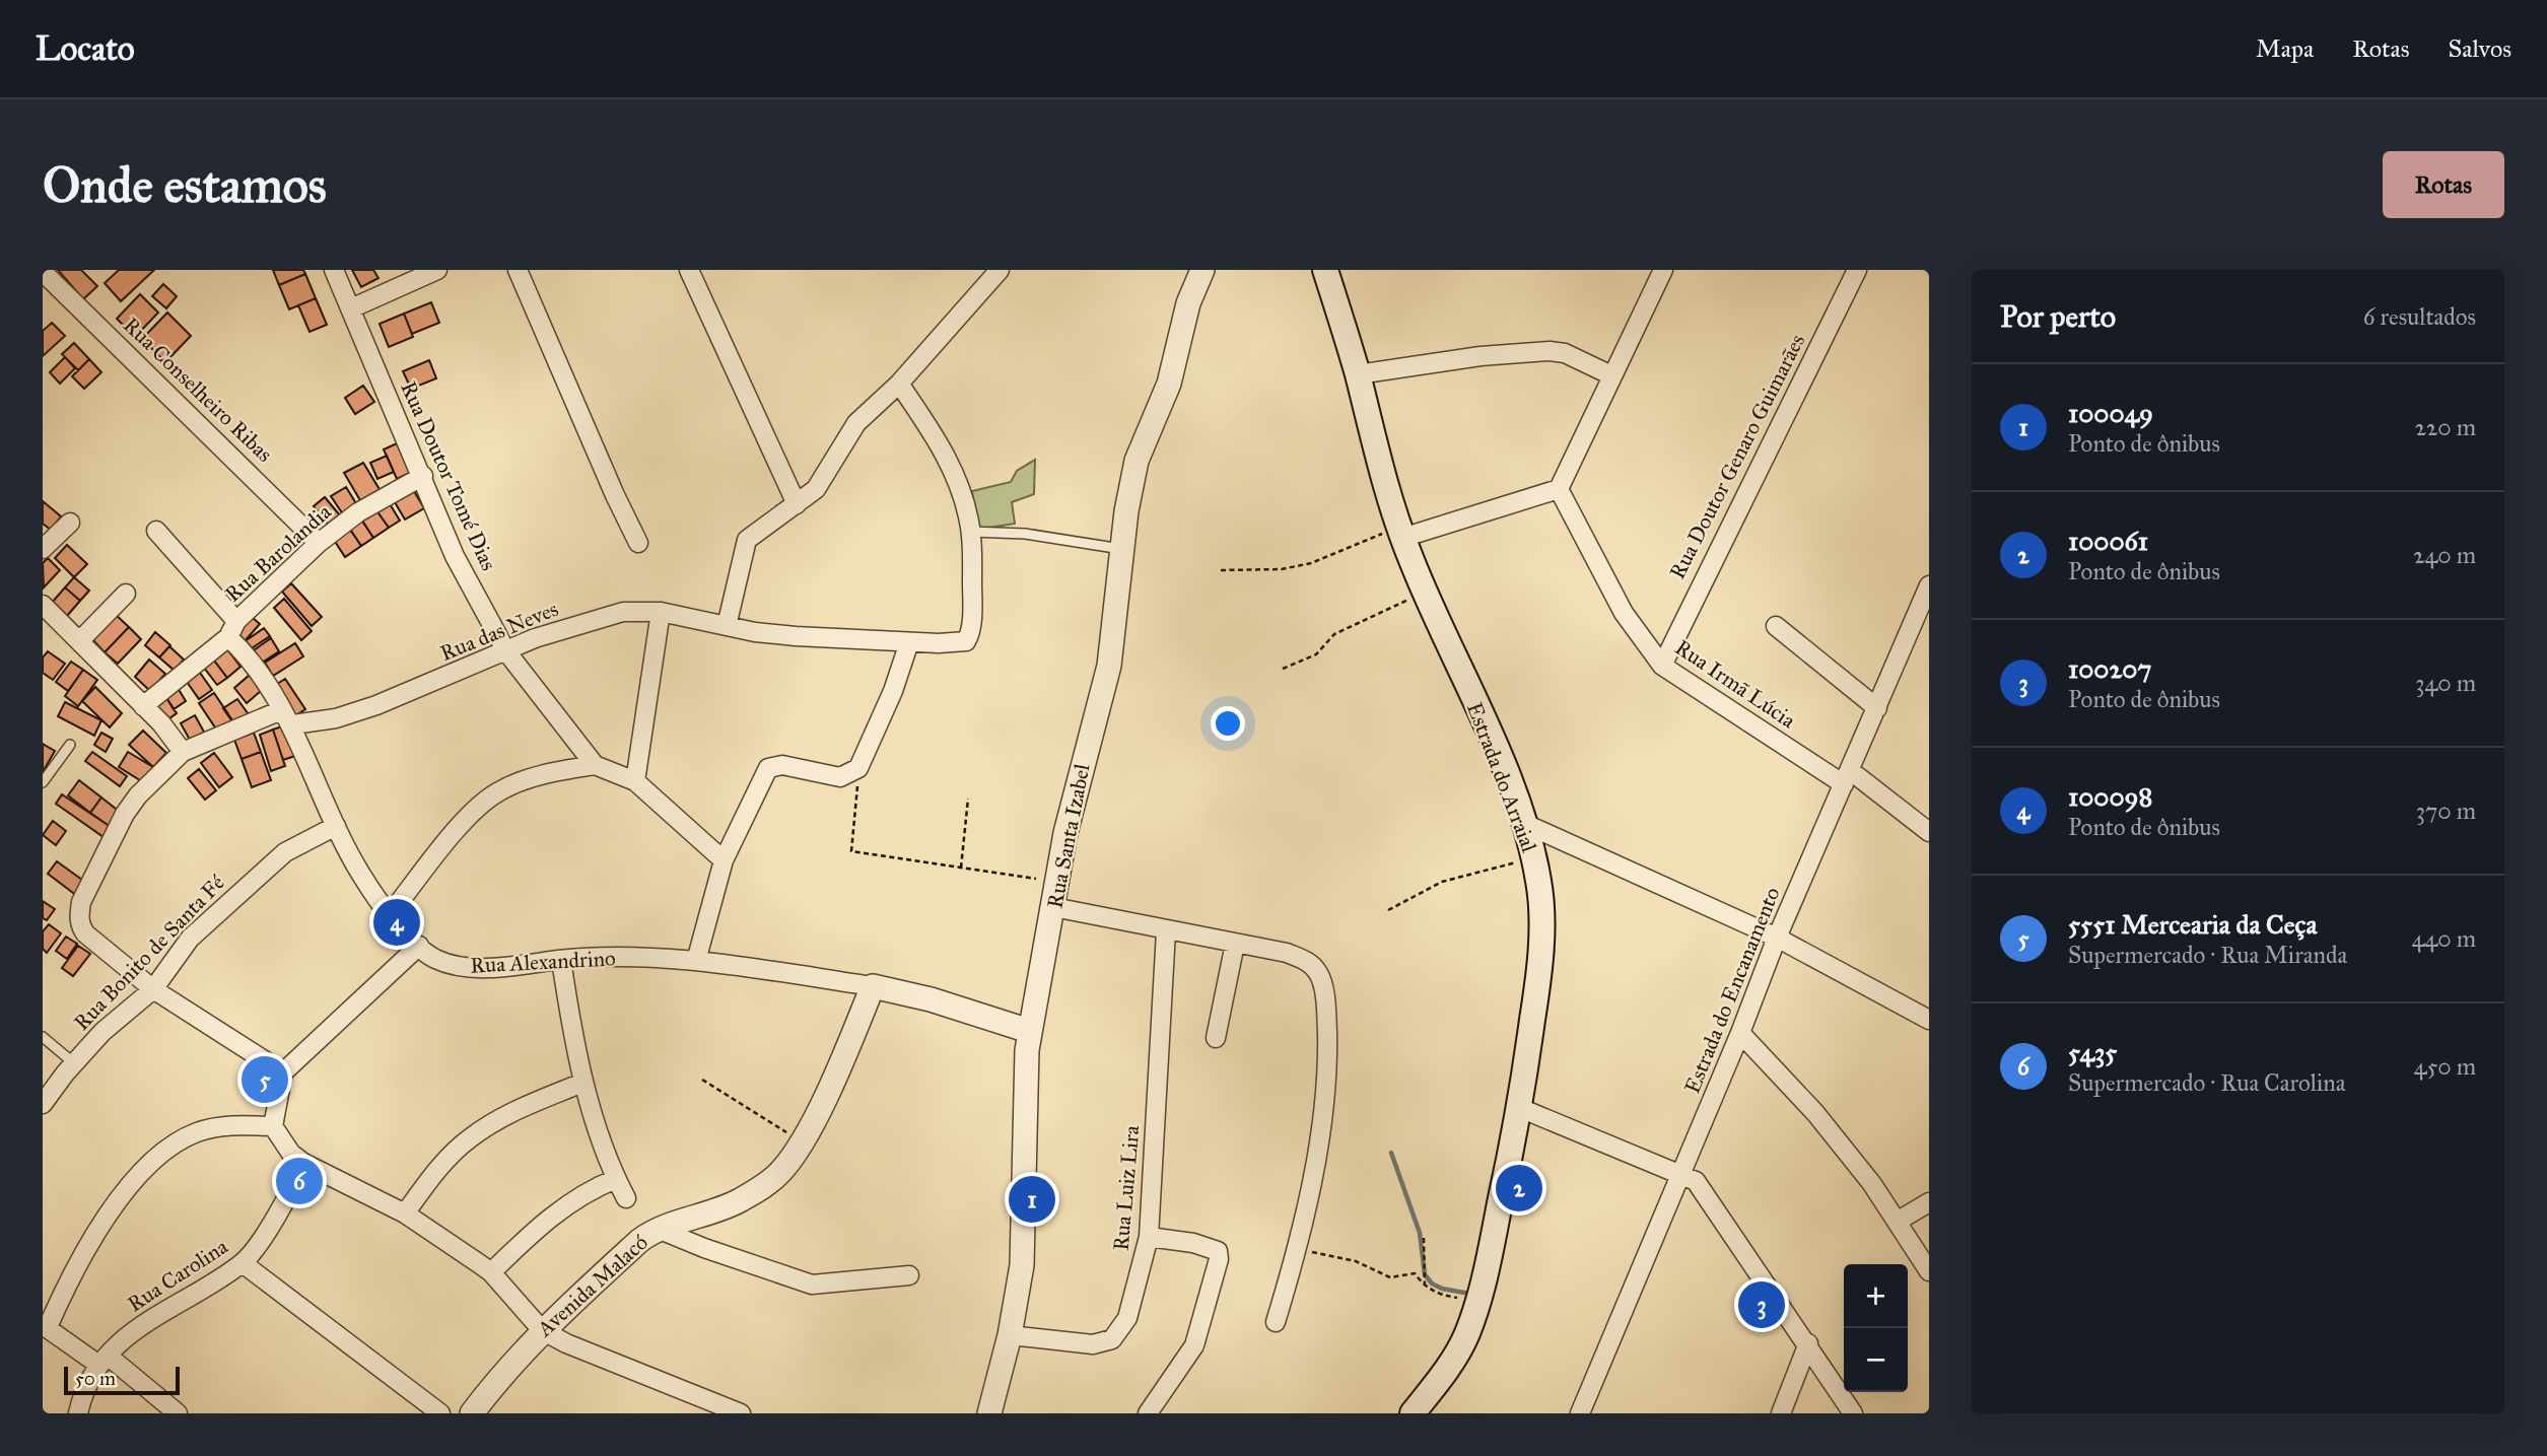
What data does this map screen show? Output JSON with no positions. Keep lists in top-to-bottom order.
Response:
{
  "streets": {
    "main road": ["Estrada do Arraial"],
    "street": [
      "Rua Conselheiro Ribas",
      "Rua Doutor Genaro Guimarães",
      "Rua Doutor Tomé Dias",
      "Rua Barolandia",
      "Rua das Neves",
      "Rua Irmã Lúcia",
      "Rua Santa Izabel",
      "Rua Bonito de Santa Fé",
      "Rua Alexandrino",
      "Estrada do Encanamento",
      "Rua Luiz Lira",
      "Rua Carolina",
      "Avenida Malacó"
    ]
  },
  "crossings": [
    ["Rua Conselheiro Ribas", "Rua Barolandia"],
    ["Rua Doutor Genaro Guimarães", "Rua Irmã Lúcia"],
    ["Rua Doutor Tomé Dias", "Rua Barolandia"],
    ["Rua Doutor Tomé Dias", "Rua das Neves"],
    ["Rua Barolandia", "Rua Alexandrino"],
    ["Rua das Neves", "Rua Bonito de Santa Fé"],
    ["Rua das Neves", "Rua Alexandrino"],
    ["Rua Irmã Lúcia", "Estrada do Encanamento"],
    ["Rua Santa Izabel", "Rua Alexandrino"],
    ["Rua Santa Izabel", "Rua Luiz Lira"],
    ["Rua Bonito de Santa Fé", "Rua Alexandrino"],
    ["Rua Alexandrino", "Avenida Malacó"]
  ],
  "scale_bar": "50 m",
  "page": {
    "header": "Locato",
    "nav": ["Mapa", "Rotas", "Salvos"],
    "buttons": "Rotas",
    "title": "Onde estamos",
    "heading": ["Por perto", "6 resultados"],
    "list": [
      {
        "mark": "1",
        "name": "100049",
        "note": "Ponto de ônibus",
        "value": "220 m"
      },
      {
        "mark": "2",
        "name": "100061",
        "note": "Ponto de ônibus",
        "value": "240 m"
      },
      {
        "mark": "3",
        "name": "100207",
        "note": "Ponto de ônibus",
        "value": "340 m"
      },
      {
        "mark": "4",
        "name": "100098",
        "note": "Ponto de ônibus",
        "value": "370 m"
      },
      {
        "mark": "5",
        "name": "5551 Mercearia da Ceça",
        "note": "Supermercado · Rua Miranda",
        "value": "440 m"
      },
      {
        "mark": "6",
        "name": "5435",
        "note": "Supermercado · Rua Carolina",
        "value": "450 m"
      }
    ],
    "pins": [
      "4",
      "5",
      "6",
      "2",
      "1",
      "3"
    ],
    "map_buttons": ["+", "−"],
    "scale": "50 m"
  }
}
